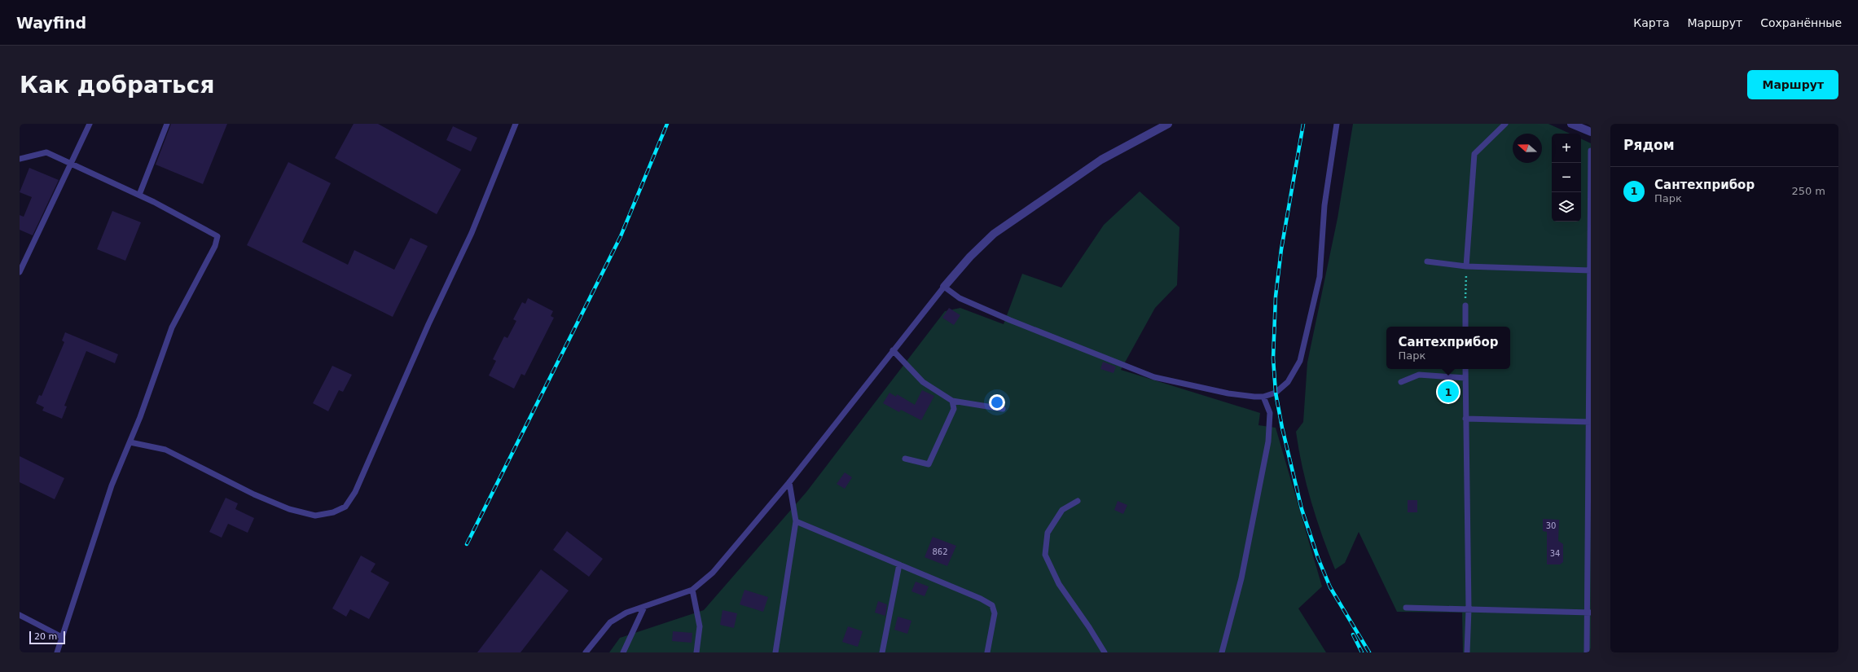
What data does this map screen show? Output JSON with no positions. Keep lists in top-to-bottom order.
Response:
{
  "house_numbers": ["30", "862", "34"],
  "scale_bar": "20 m",
  "north": "left",
  "page": {
    "header": "Wayfind",
    "nav": ["Карта", "Маршрут", "Сохранённые"],
    "buttons": "Маршрут",
    "title": "Как добраться",
    "heading": "Рядом",
    "map_buttons": ["+", "−"],
    "list": [
      {
        "mark": "1",
        "name": "Сантехприбор",
        "note": "Парк",
        "value": "250 m"
      }
    ],
    "popup": ["Сантехприбор", "Парк"],
    "pins": "1",
    "scale": "20 m"
  }
}
